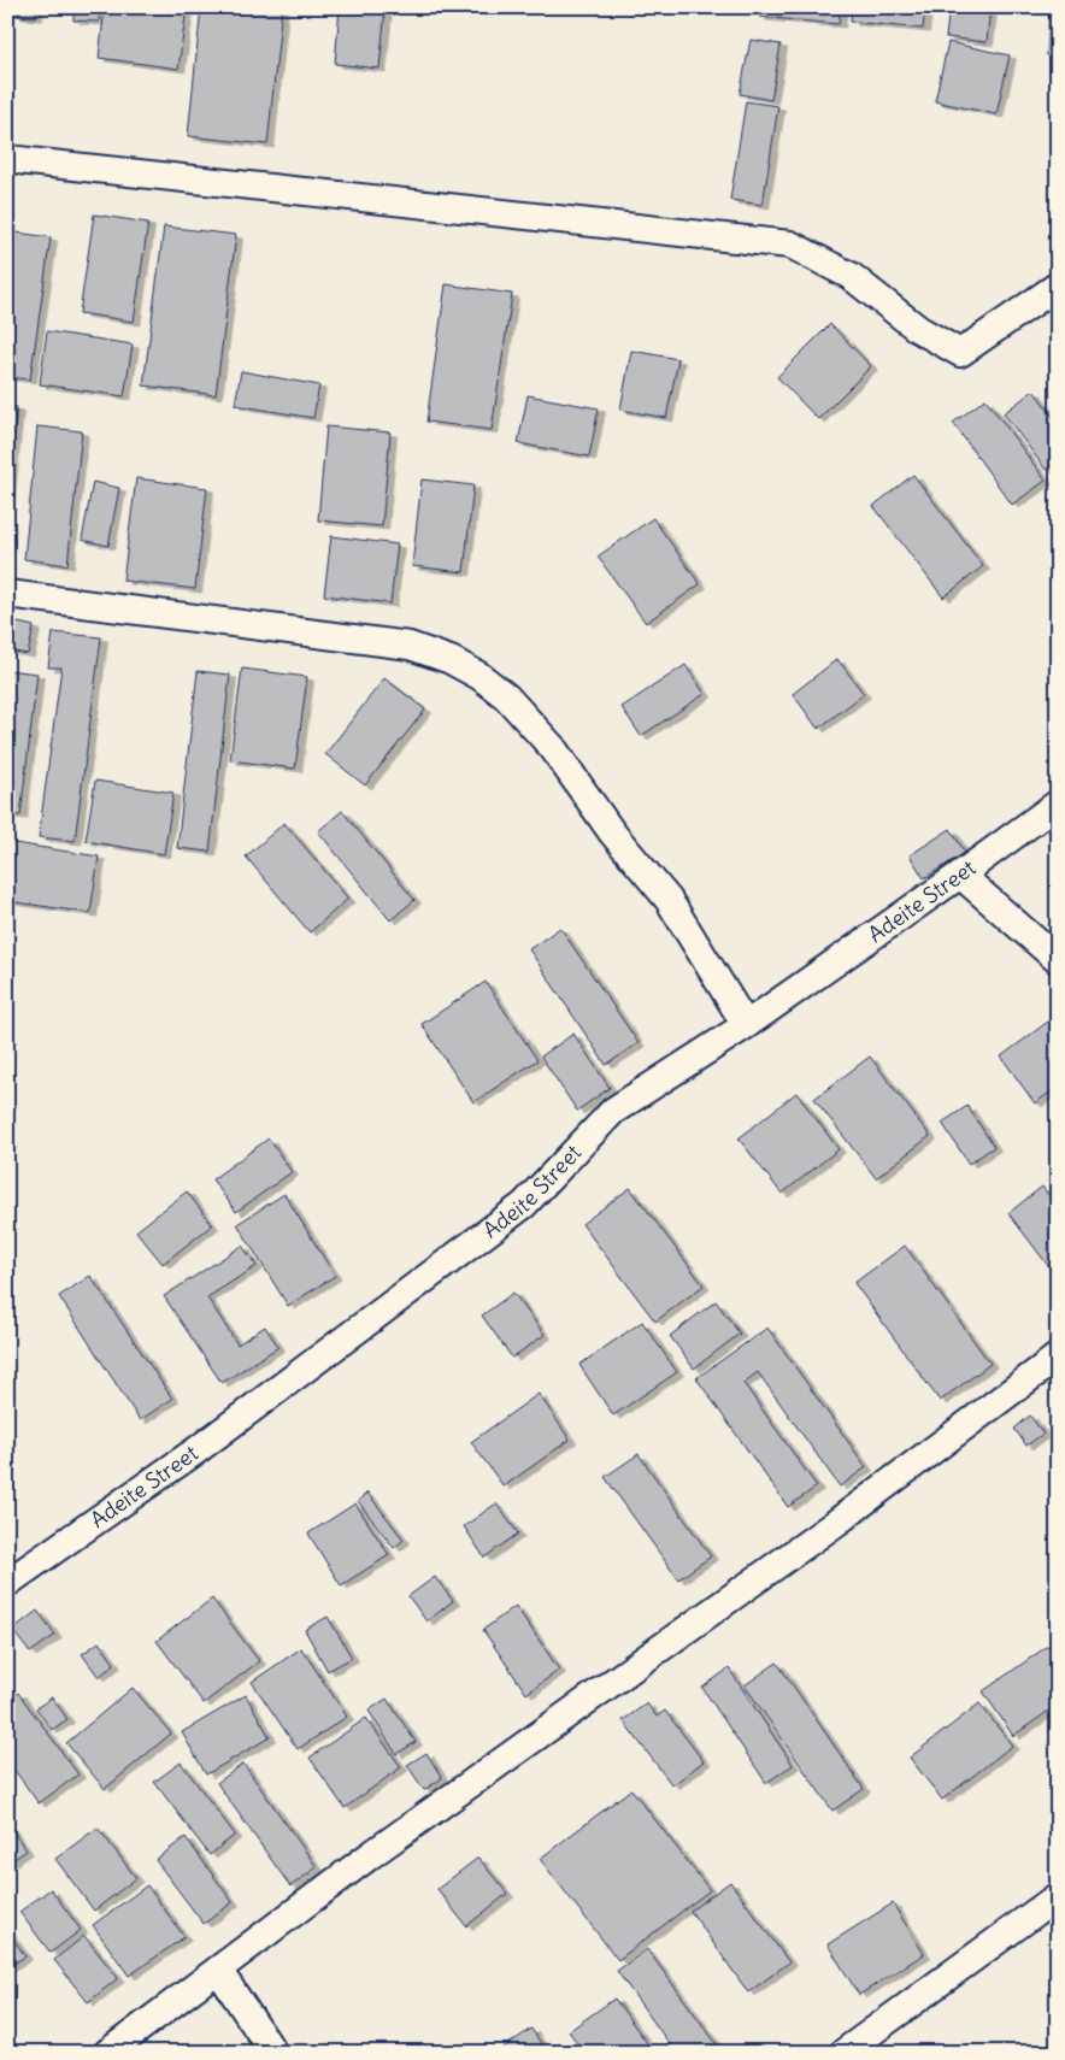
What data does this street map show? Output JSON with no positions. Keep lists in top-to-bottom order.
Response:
{
  "streets": {
    "street": ["Adeite Street"]
  }
}
